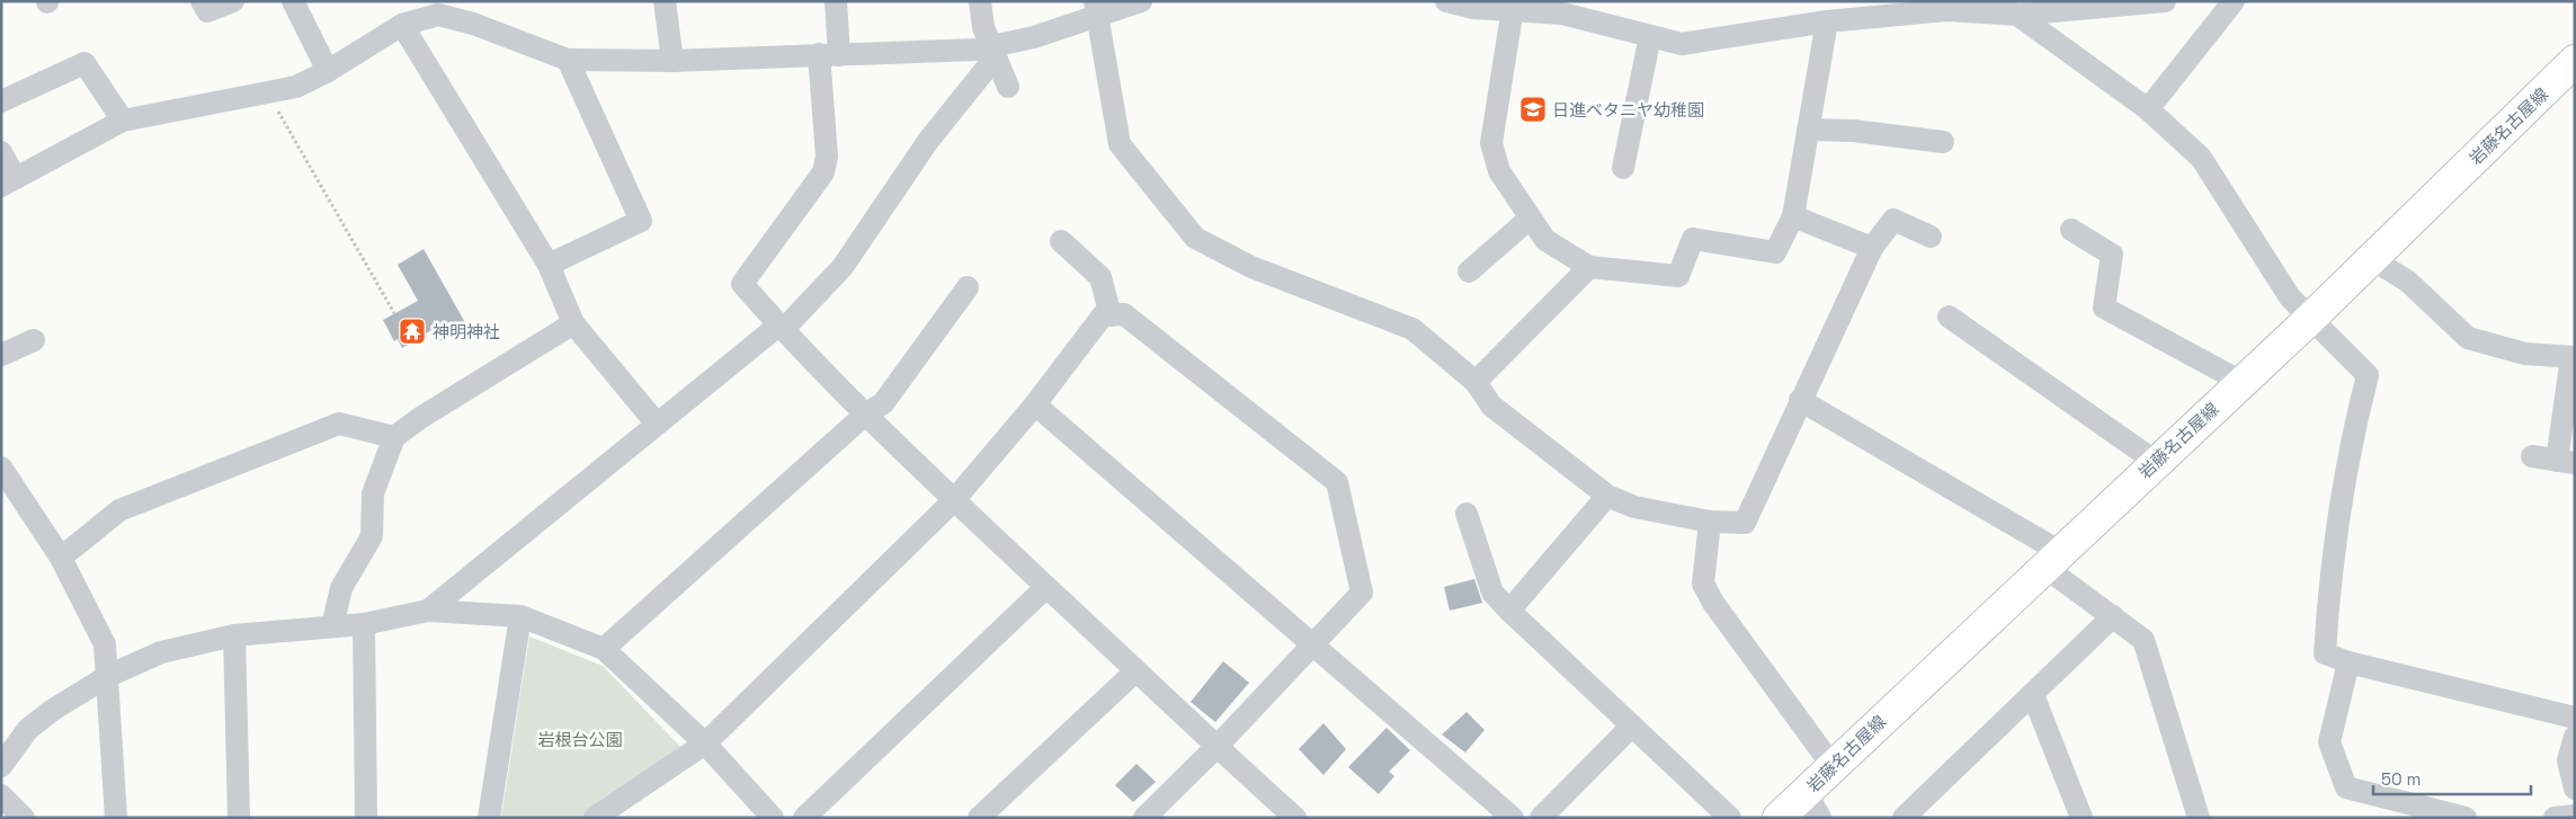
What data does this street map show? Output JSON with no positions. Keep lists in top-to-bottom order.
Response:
{
  "streets": {
    "main road": ["岩藤名古屋線"]
  },
  "parks": ["岩根台公園"],
  "places": {
    "school or university": ["日進ベタニヤ幼稚園"],
    "temple": ["神明神社"]
  },
  "scale_bar": "50 m"
}
